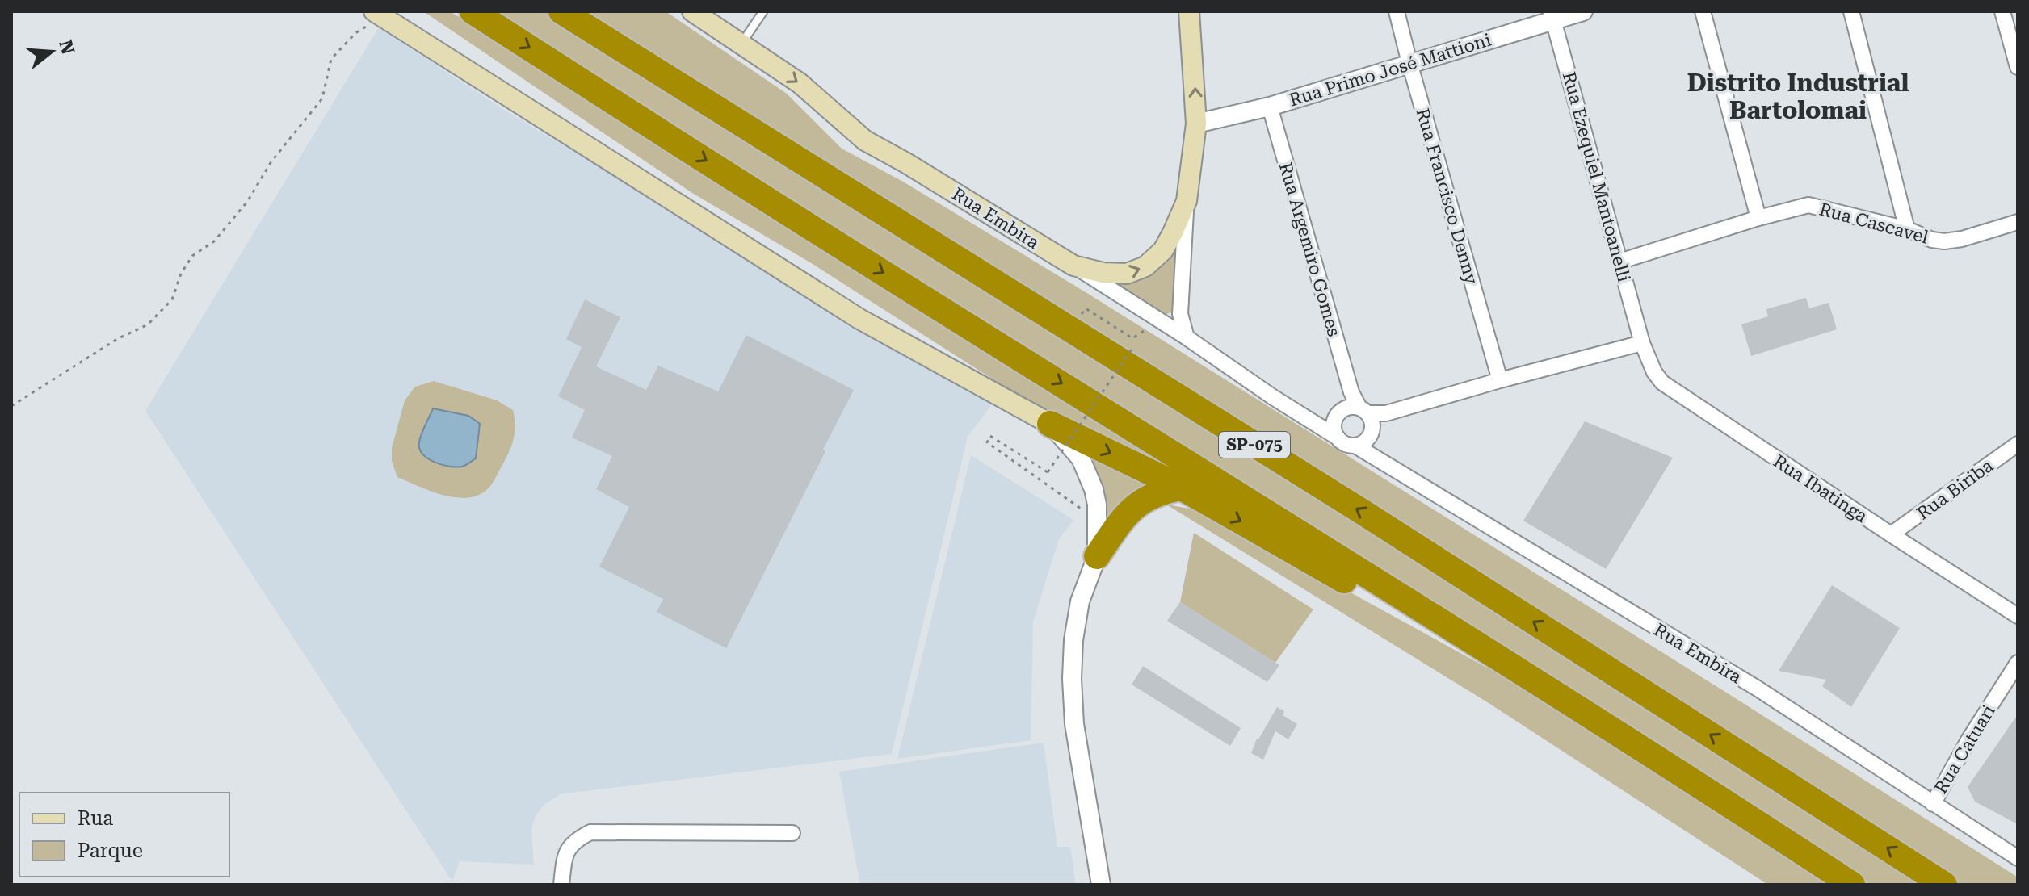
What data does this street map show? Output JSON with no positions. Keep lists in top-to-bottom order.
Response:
{
  "streets": {
    "highway": ["SP-075"],
    "main road": ["Rua Embira"],
    "street": [
      "Rua Primo José Mattioni",
      "Rua Ezequiel Mantoanelli",
      "Rua Francisco Denny",
      "Rua Cascavel",
      "Rua Argemiro Gomes",
      "Rua Ibatinga",
      "Rua Biriba",
      "Rua Catuari"
    ]
  },
  "crossings": [
    ["Rua Primo José Mattioni", "Rua Ezequiel Mantoanelli"],
    ["Rua Primo José Mattioni", "Rua Francisco Denny"],
    ["Rua Primo José Mattioni", "Rua Argemiro Gomes"],
    ["Rua Ezequiel Mantoanelli", "Rua Cascavel"],
    ["Rua Ezequiel Mantoanelli", "Rua Ibatinga"],
    ["Rua Embira", "Rua Argemiro Gomes"],
    ["Rua Embira", "Rua Catuari"],
    ["Rua Ibatinga", "Rua Biriba"]
  ],
  "districts": ["Distrito Industrial Bartolomai"],
  "legend": ["Rua", "Parque"],
  "north": "right"
}
